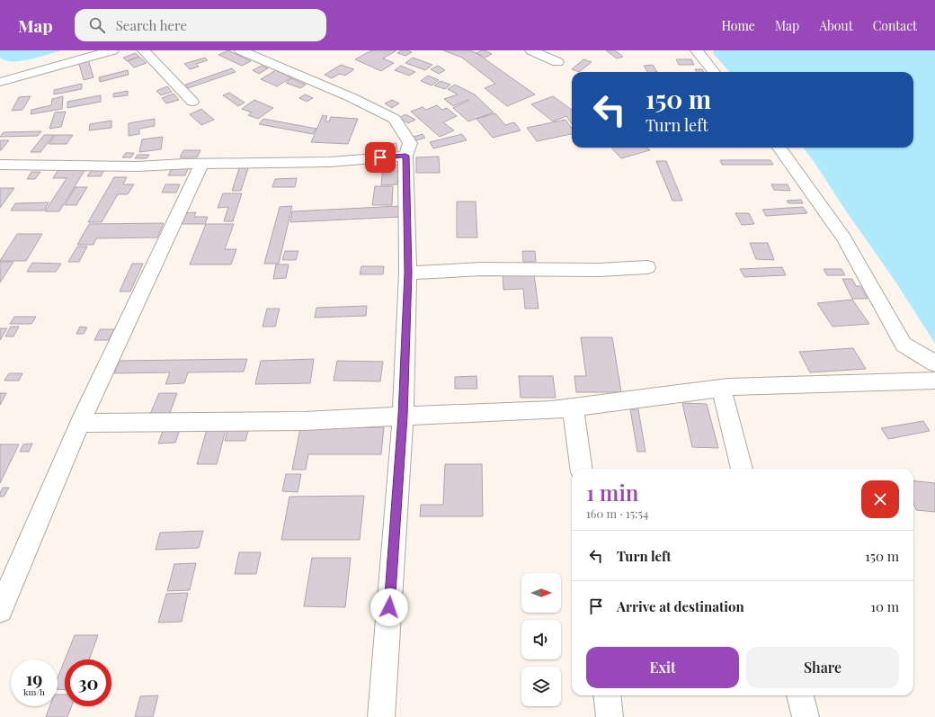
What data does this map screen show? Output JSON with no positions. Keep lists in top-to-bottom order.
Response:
{
  "north": "right",
  "page": {
    "header": "Map",
    "search": "Search here",
    "nav": [
      "Home",
      "Map",
      "About",
      "Contact"
    ],
    "turn": ["150 m", "Turn left"],
    "heading": ["1 min", "160 m · 15:54"],
    "list": [
      {
        "name": "Turn left",
        "value": "150 m"
      },
      {
        "name": "Arrive at destination",
        "value": "10 m"
      }
    ],
    "buttons": ["Exit", "Share"],
    "speed": "19 km/h",
    "limit": "30"
  }
}
